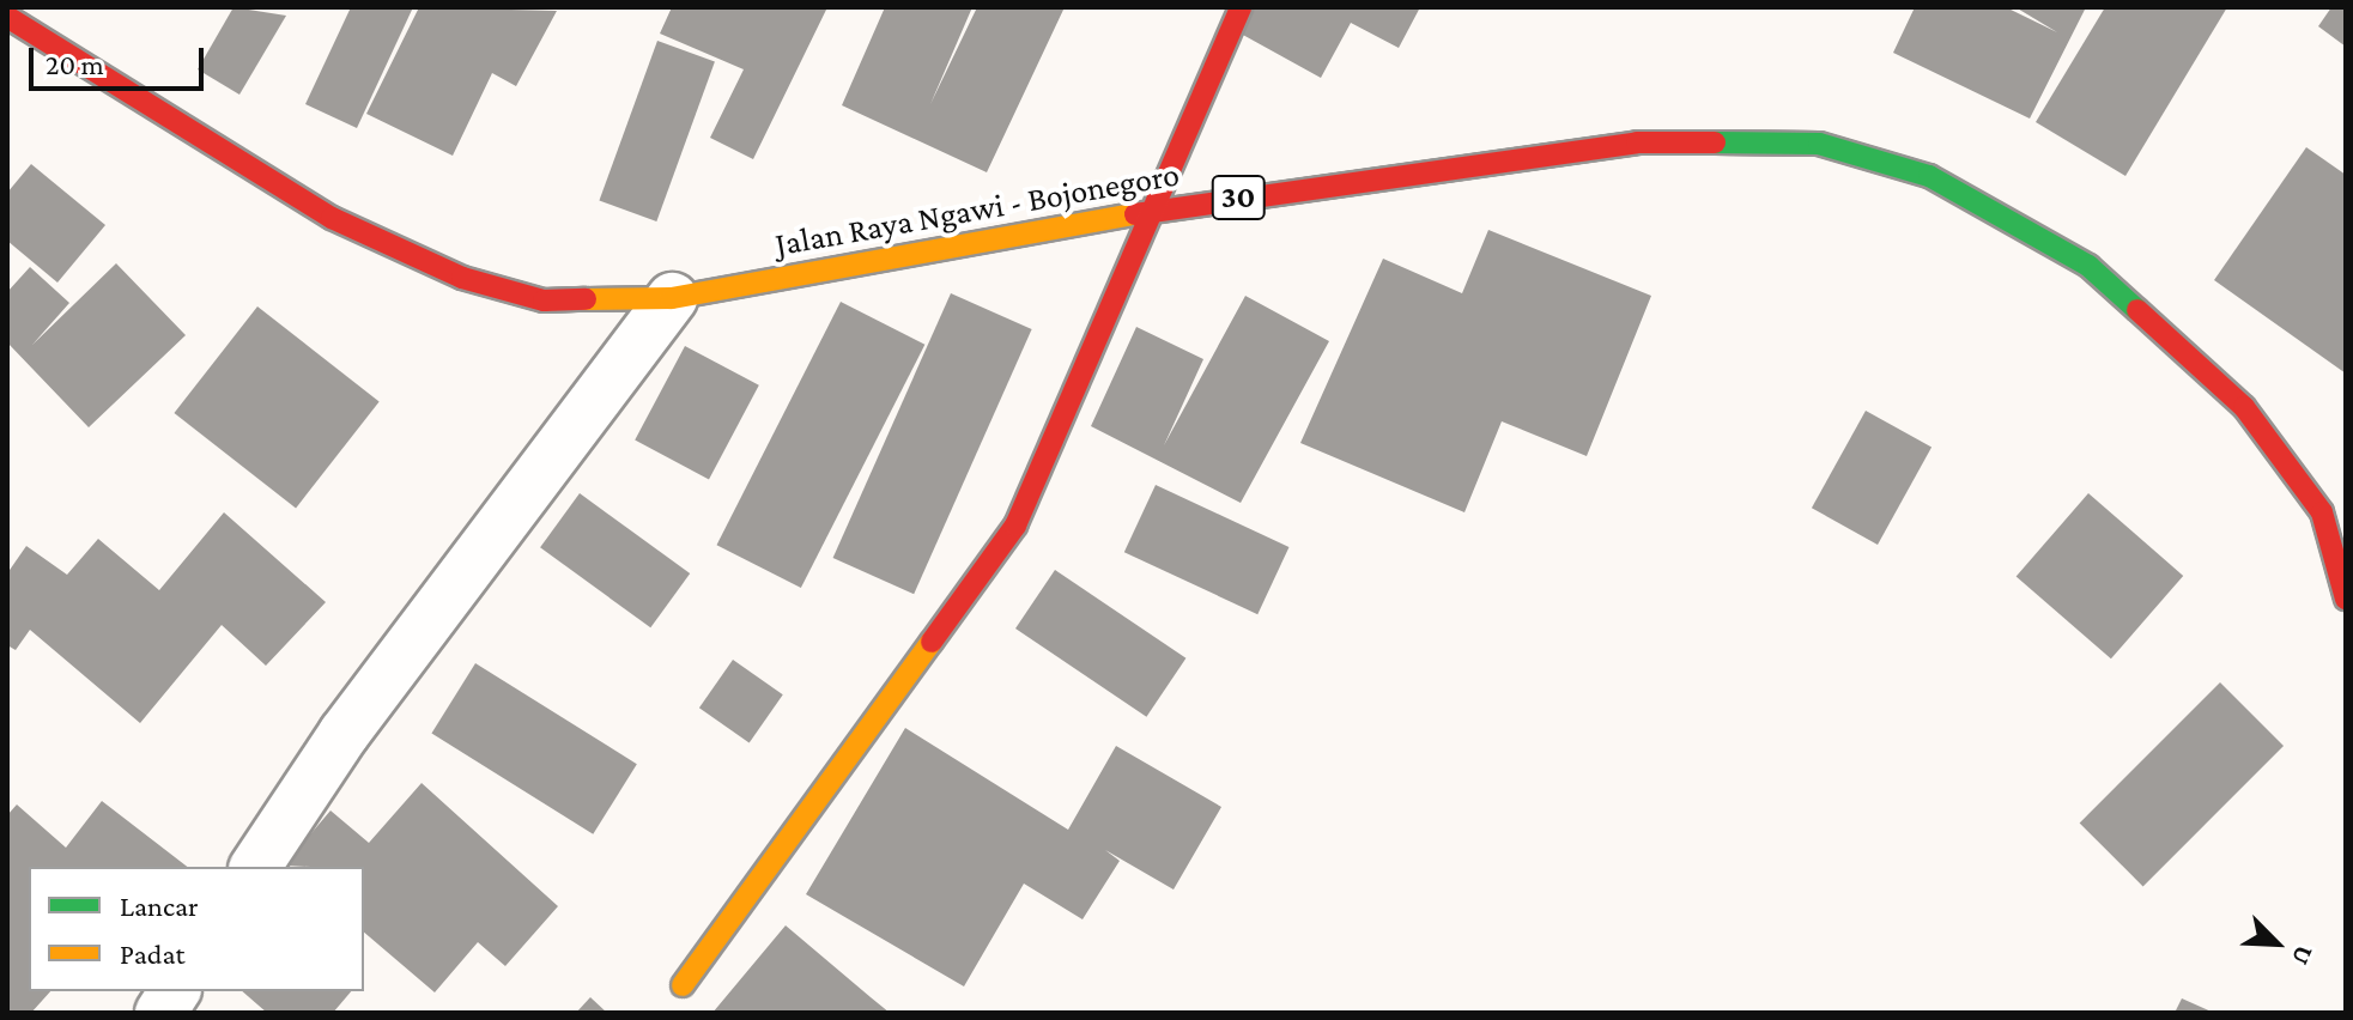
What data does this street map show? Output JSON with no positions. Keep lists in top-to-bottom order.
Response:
{
  "streets": {
    "main road": ["30", "Jalan Raya Ngawi - Bojonegoro"]
  },
  "legend": ["Lancar", "Padat"],
  "scale_bar": "20 m",
  "north": "bottom right"
}
